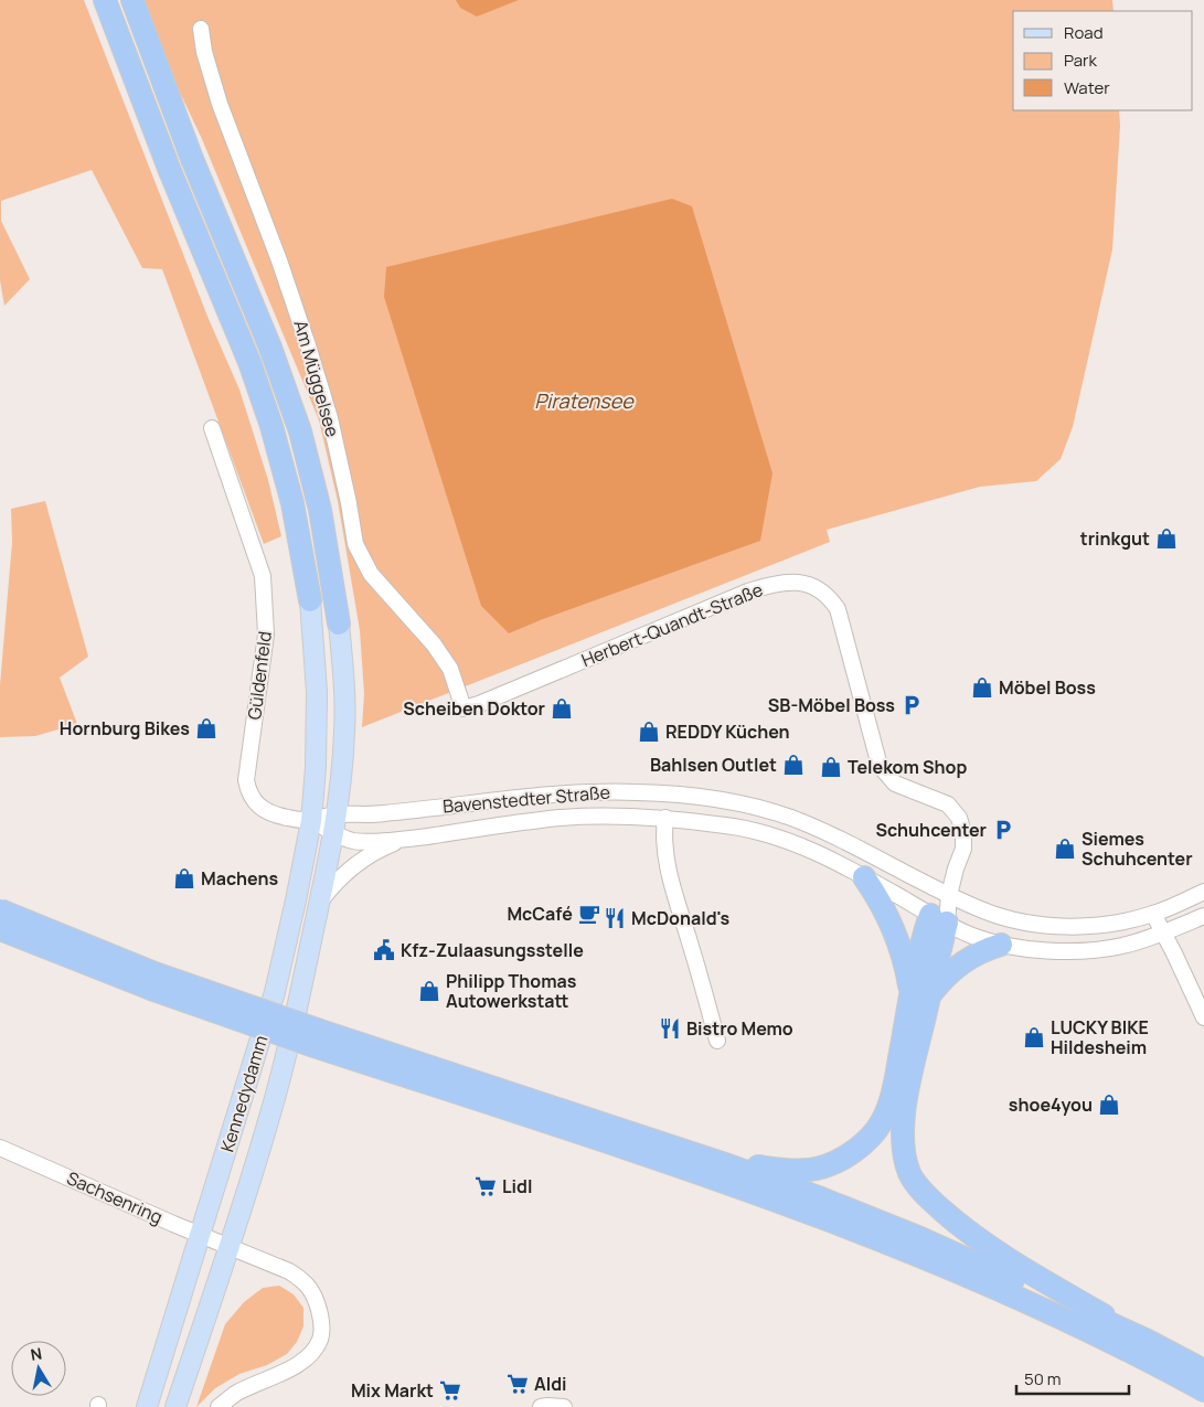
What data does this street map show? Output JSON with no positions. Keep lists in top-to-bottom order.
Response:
{
  "streets": {
    "main road": ["Kennedydamm"],
    "street": [
      "Am Müggelsee",
      "Herbert-Quandt-Straße",
      "Güldenfeld",
      "Bavenstedter Straße",
      "Sachsenring"
    ]
  },
  "crossings": [
    ["Am Müggelsee", "Herbert-Quandt-Straße"],
    ["Herbert-Quandt-Straße", "Bavenstedter Straße"],
    ["Güldenfeld", "Bavenstedter Straße"],
    ["Güldenfeld", "Kennedydamm"],
    ["Bavenstedter Straße", "Kennedydamm"],
    ["Kennedydamm", "Sachsenring"]
  ],
  "water": ["Piratensee"],
  "places": {
    "shop": [
      "trinkgut",
      "Möbel Boss",
      "Scheiben Doktor",
      "Hornburg Bikes",
      "REDDY Küchen",
      "Bahlsen Outlet",
      "Telekom Shop",
      "Siemes Schuhcenter",
      "Machens",
      "Philipp Thomas Autowerkstatt",
      "LUCKY BIKE Hildesheim",
      "shoe4you"
    ],
    "parking": ["SB-Möbel Boss", "Schuhcenter"],
    "cafe": ["McCafé"],
    "restaurant": ["McDonald's", "Bistro Memo"],
    "public building": ["Kfz-Zulaasungsstelle"],
    "supermarket": ["Lidl", "Aldi", "Mix Markt"]
  },
  "legend": ["Road", "Park", "Water"],
  "scale_bar": "50 m",
  "north": "top"
}
